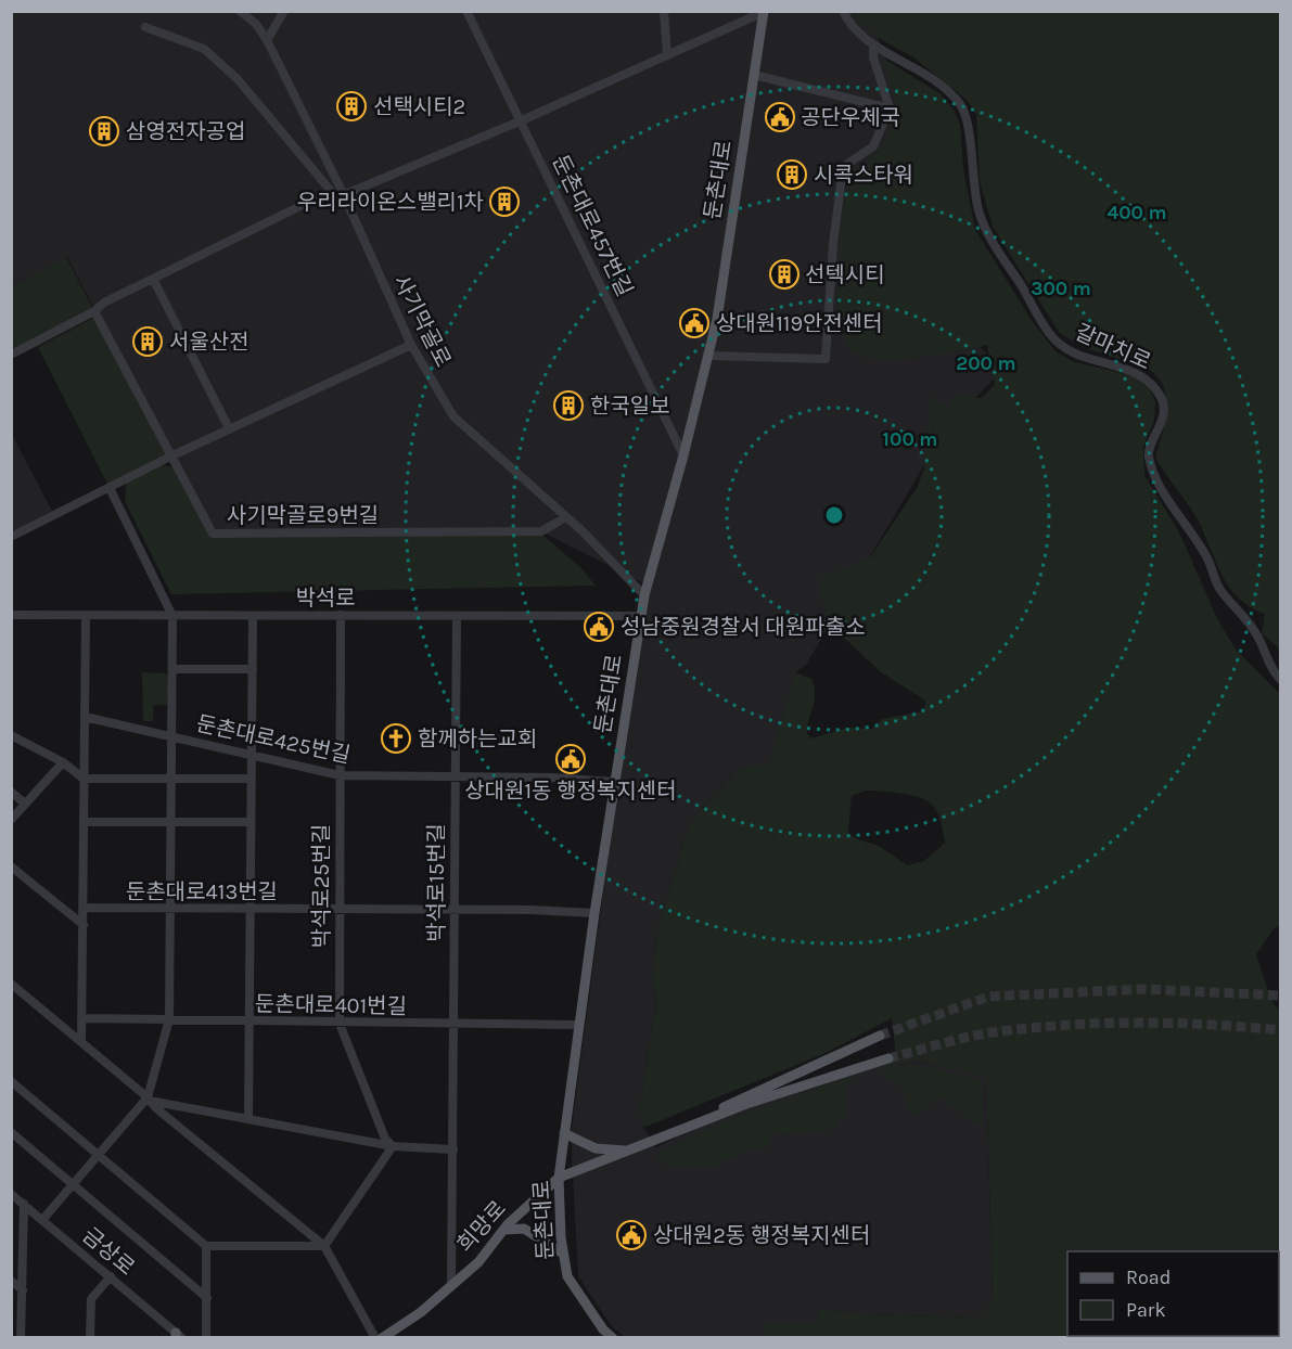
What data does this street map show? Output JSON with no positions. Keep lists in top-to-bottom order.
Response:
{
  "streets": {
    "main road": ["둔촌대로", "희망로"],
    "street": [
      "둔촌대로457번길",
      "사기막골로",
      "갈마치로",
      "사기막골로9번길",
      "박석로",
      "둔촌대로425번길",
      "박석로15번길",
      "박석로25번길",
      "둔촌대로413번길",
      "둔촌대로401번길",
      "금상로"
    ]
  },
  "crossings": [
    ["둔촌대로", "둔촌대로457번길"],
    ["둔촌대로", "사기막골로"],
    ["둔촌대로", "박석로"],
    ["둔촌대로", "둔촌대로425번길"],
    ["둔촌대로", "둔촌대로413번길"],
    ["둔촌대로", "둔촌대로401번길"],
    ["둔촌대로", "희망로"],
    ["사기막골로", "사기막골로9번길"],
    ["박석로", "박석로15번길"],
    ["박석로", "박석로25번길"],
    ["둔촌대로425번길", "박석로15번길"],
    ["둔촌대로425번길", "박석로25번길"],
    ["박석로15번길", "둔촌대로413번길"],
    ["박석로15번길", "둔촌대로401번길"],
    ["박석로15번길", "희망로"],
    ["박석로25번길", "둔촌대로413번길"],
    ["박석로25번길", "둔촌대로401번길"]
  ],
  "places": {
    "building": [
      "선택시티2",
      "삼영전자공업",
      "시콕스타워",
      "우리라이온스밸리1차",
      "선텍시티",
      "서울산전",
      "한국일보"
    ],
    "public building": [
      "공단우체국",
      "상대원119안전센터",
      "성남중원경찰서 대원파출소",
      "상대원1동 행정복지센터",
      "상대원2동 행정복지센터"
    ],
    "church": ["함께하는교회"]
  },
  "legend": ["Road", "Park"],
  "rings": [
    "400 m",
    "300 m",
    "200 m",
    "100 m"
  ]
}
